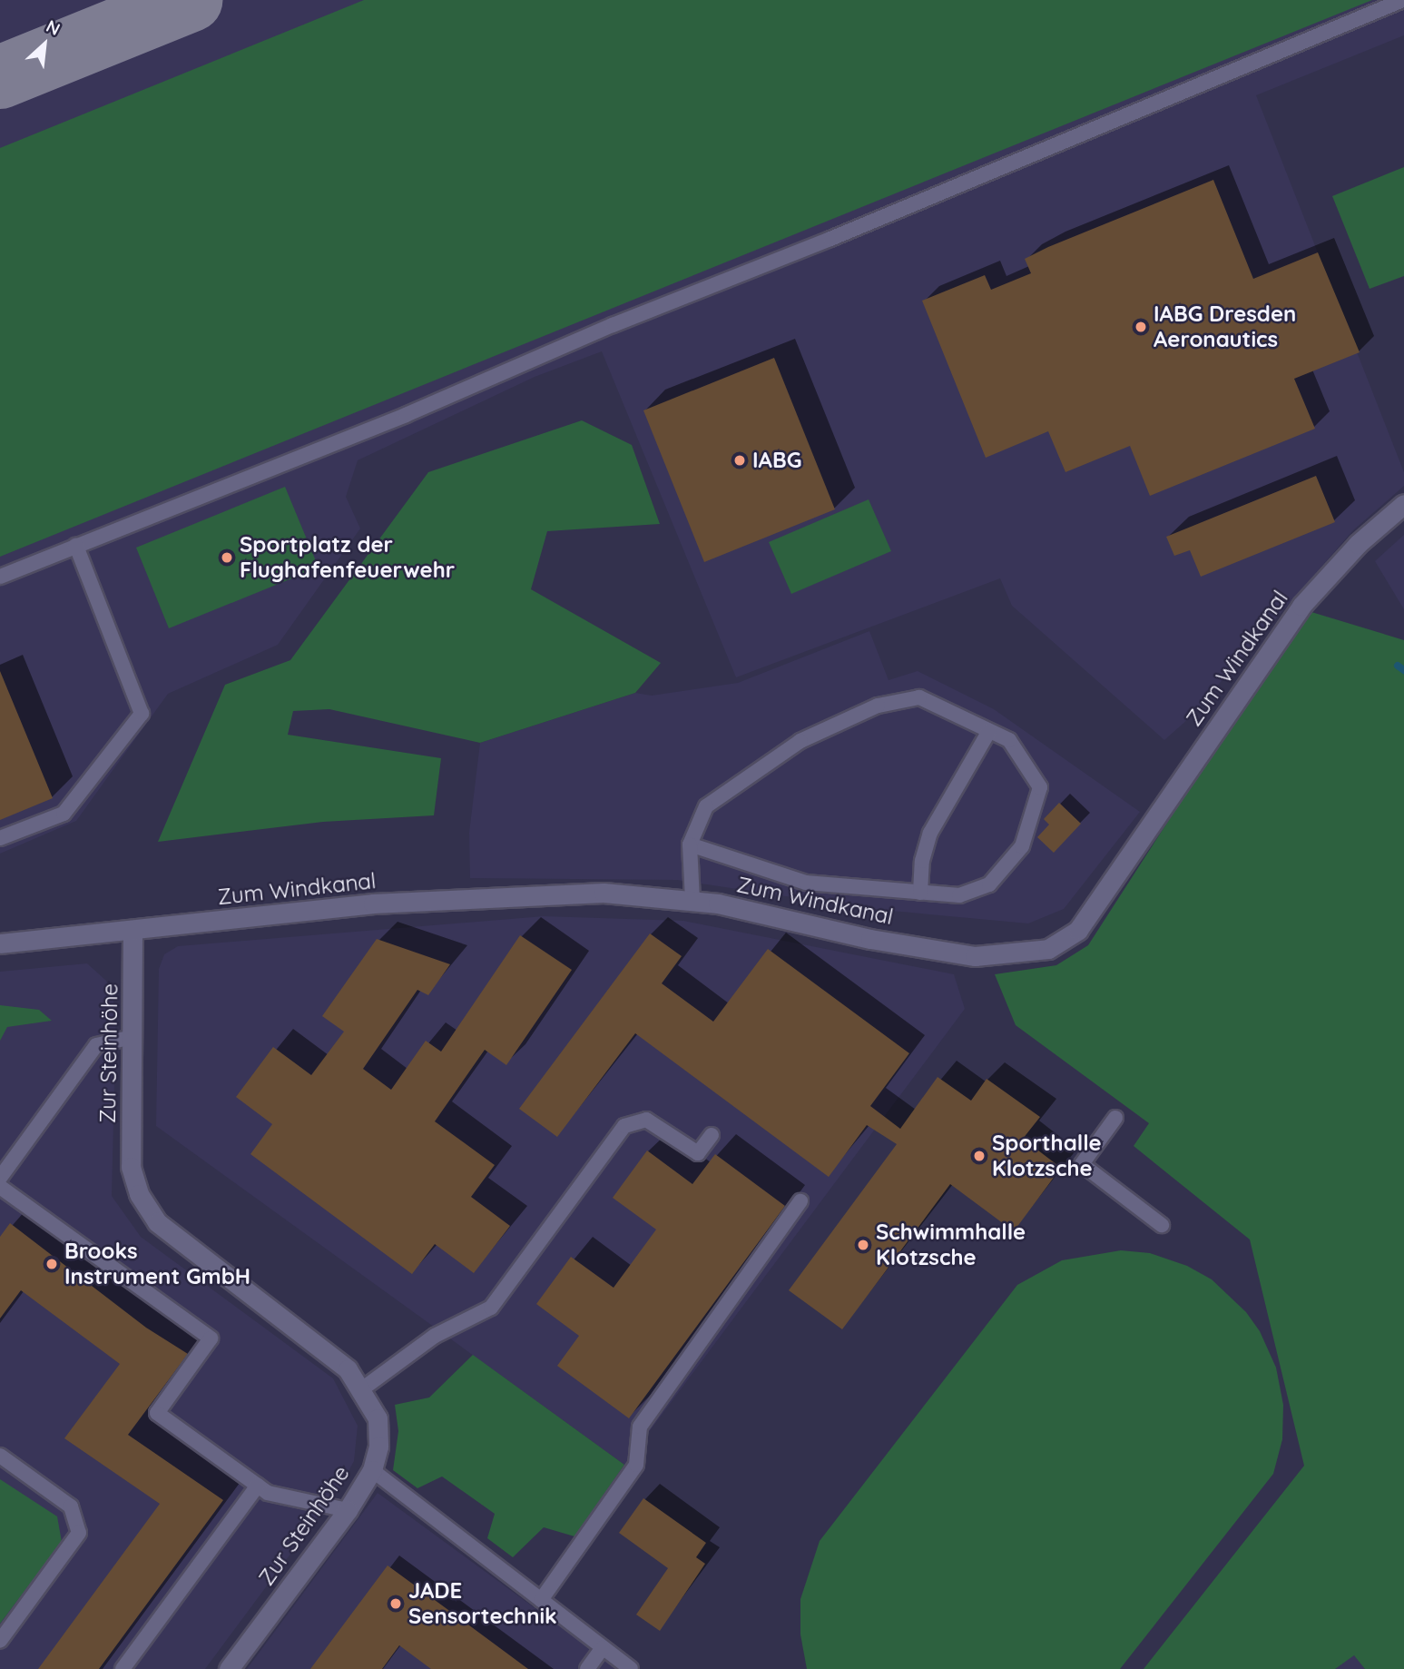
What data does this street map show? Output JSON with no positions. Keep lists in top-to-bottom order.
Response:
{
  "streets": {
    "street": ["Zum Windkanal", "Zur Steinhöhe"]
  },
  "crossings": [
    ["Zum Windkanal", "Zur Steinhöhe"]
  ],
  "places": [
    "IABG Dresden Aeronautics",
    "IABG",
    "Sportplatz der Flughafenfeuerwehr",
    "Sporthalle Klotzsche",
    "Schwimmhalle Klotzsche",
    "Brooks Instrument GmbH",
    "JADE Sensortechnik"
  ],
  "north": "top right"
}
